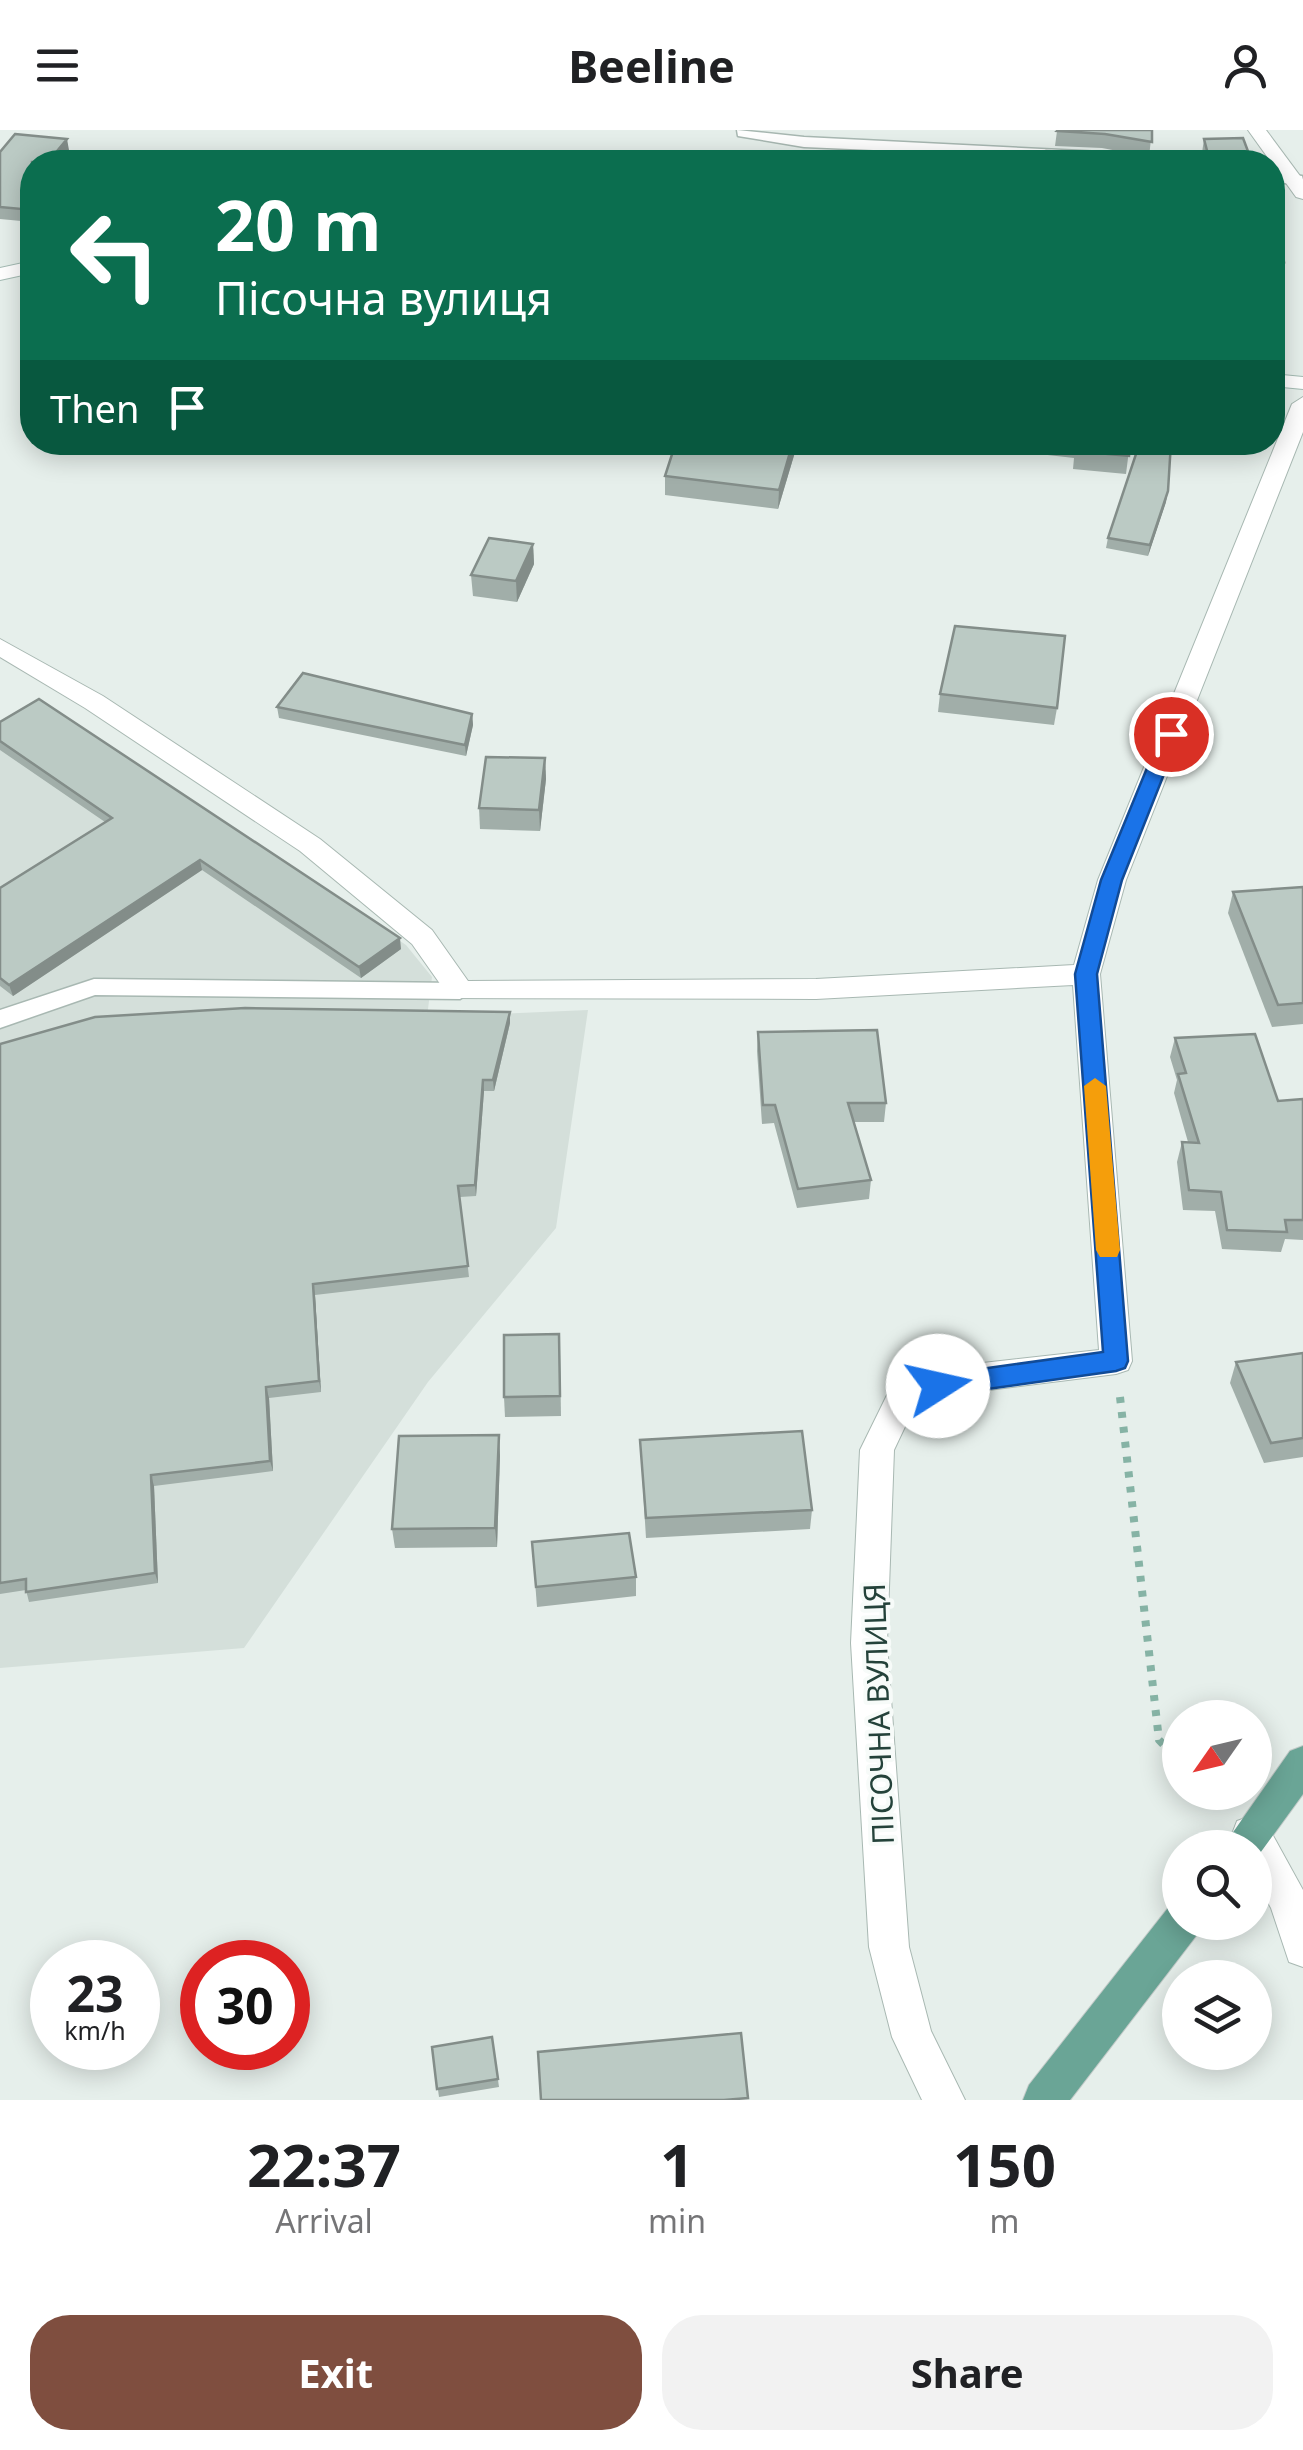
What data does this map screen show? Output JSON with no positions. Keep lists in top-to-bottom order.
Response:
{
  "streets": {
    "street": ["ПІСОЧНА ВУЛИЦЯ"]
  },
  "north": "bottom left",
  "page": {
    "header": "Beeline",
    "turn": ["20 m", "Пісочна вулиця"],
    "then": "Then",
    "speed": "23 km/h",
    "limit": "30",
    "eta": [
      "22:37",
      "Arrival",
      "1",
      "min",
      "150",
      "m"
    ],
    "buttons": ["Exit", "Share"]
  }
}
